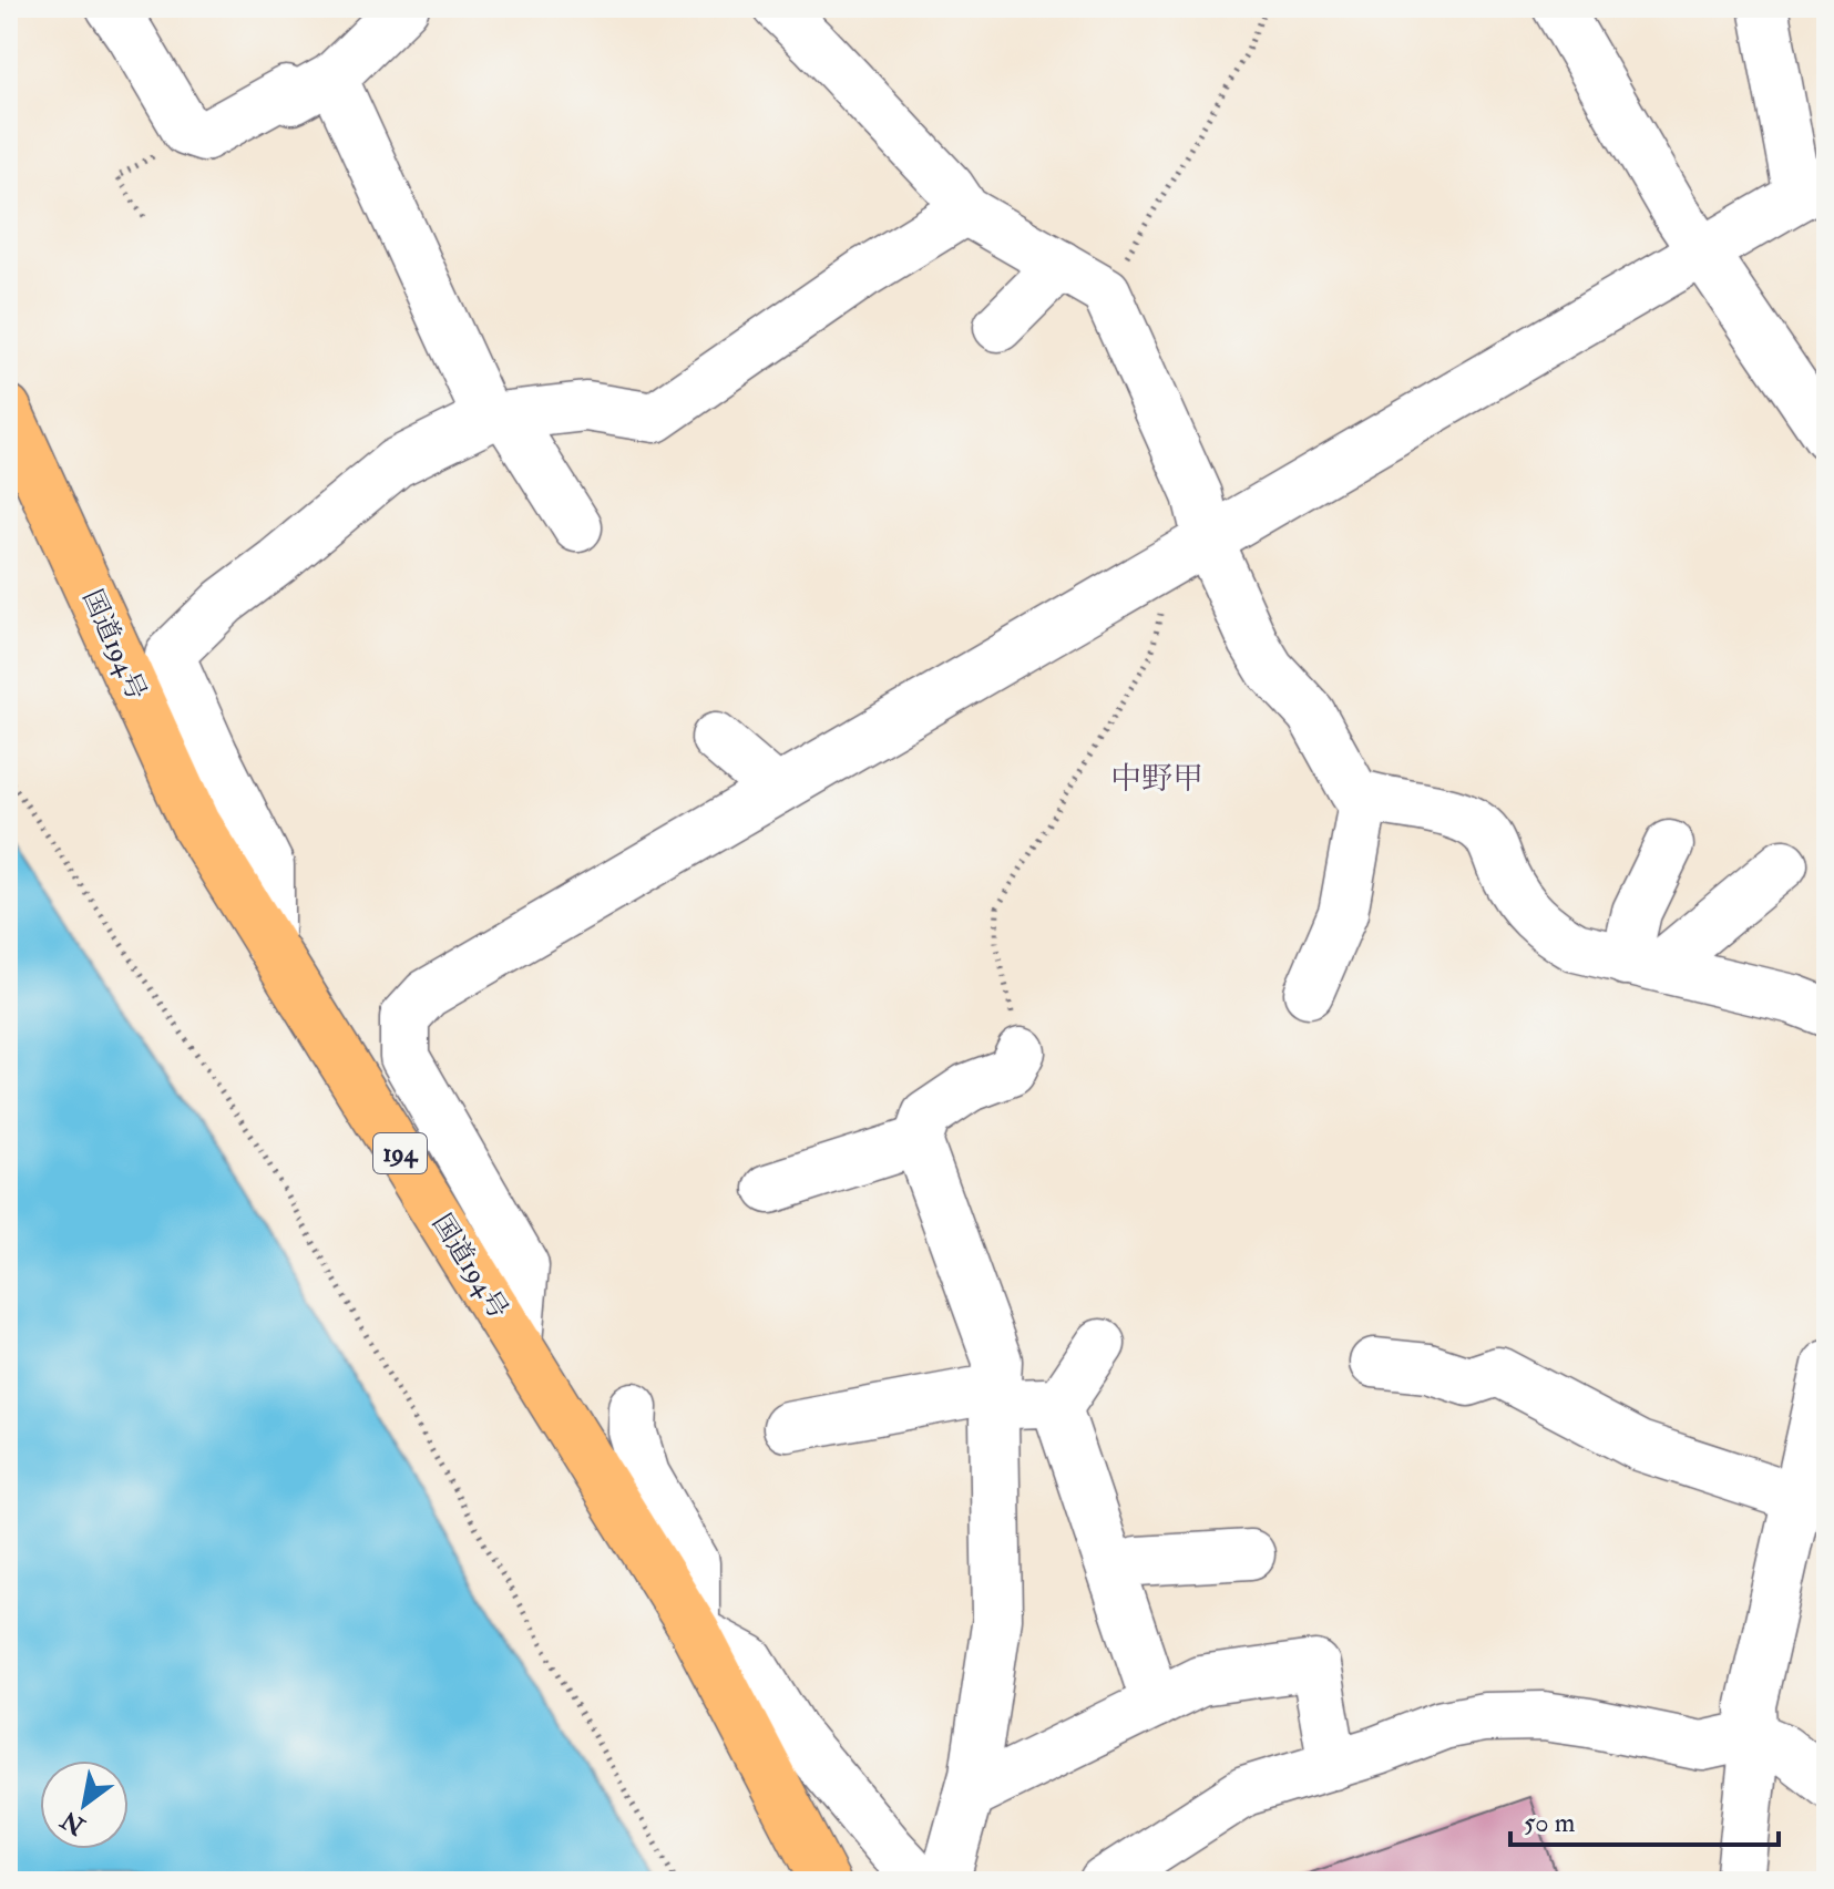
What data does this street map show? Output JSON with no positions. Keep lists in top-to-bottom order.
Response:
{
  "streets": {
    "highway": ["国道194号", "194"]
  },
  "districts": ["中野甲"],
  "scale_bar": "50 m",
  "north": "bottom left"
}
